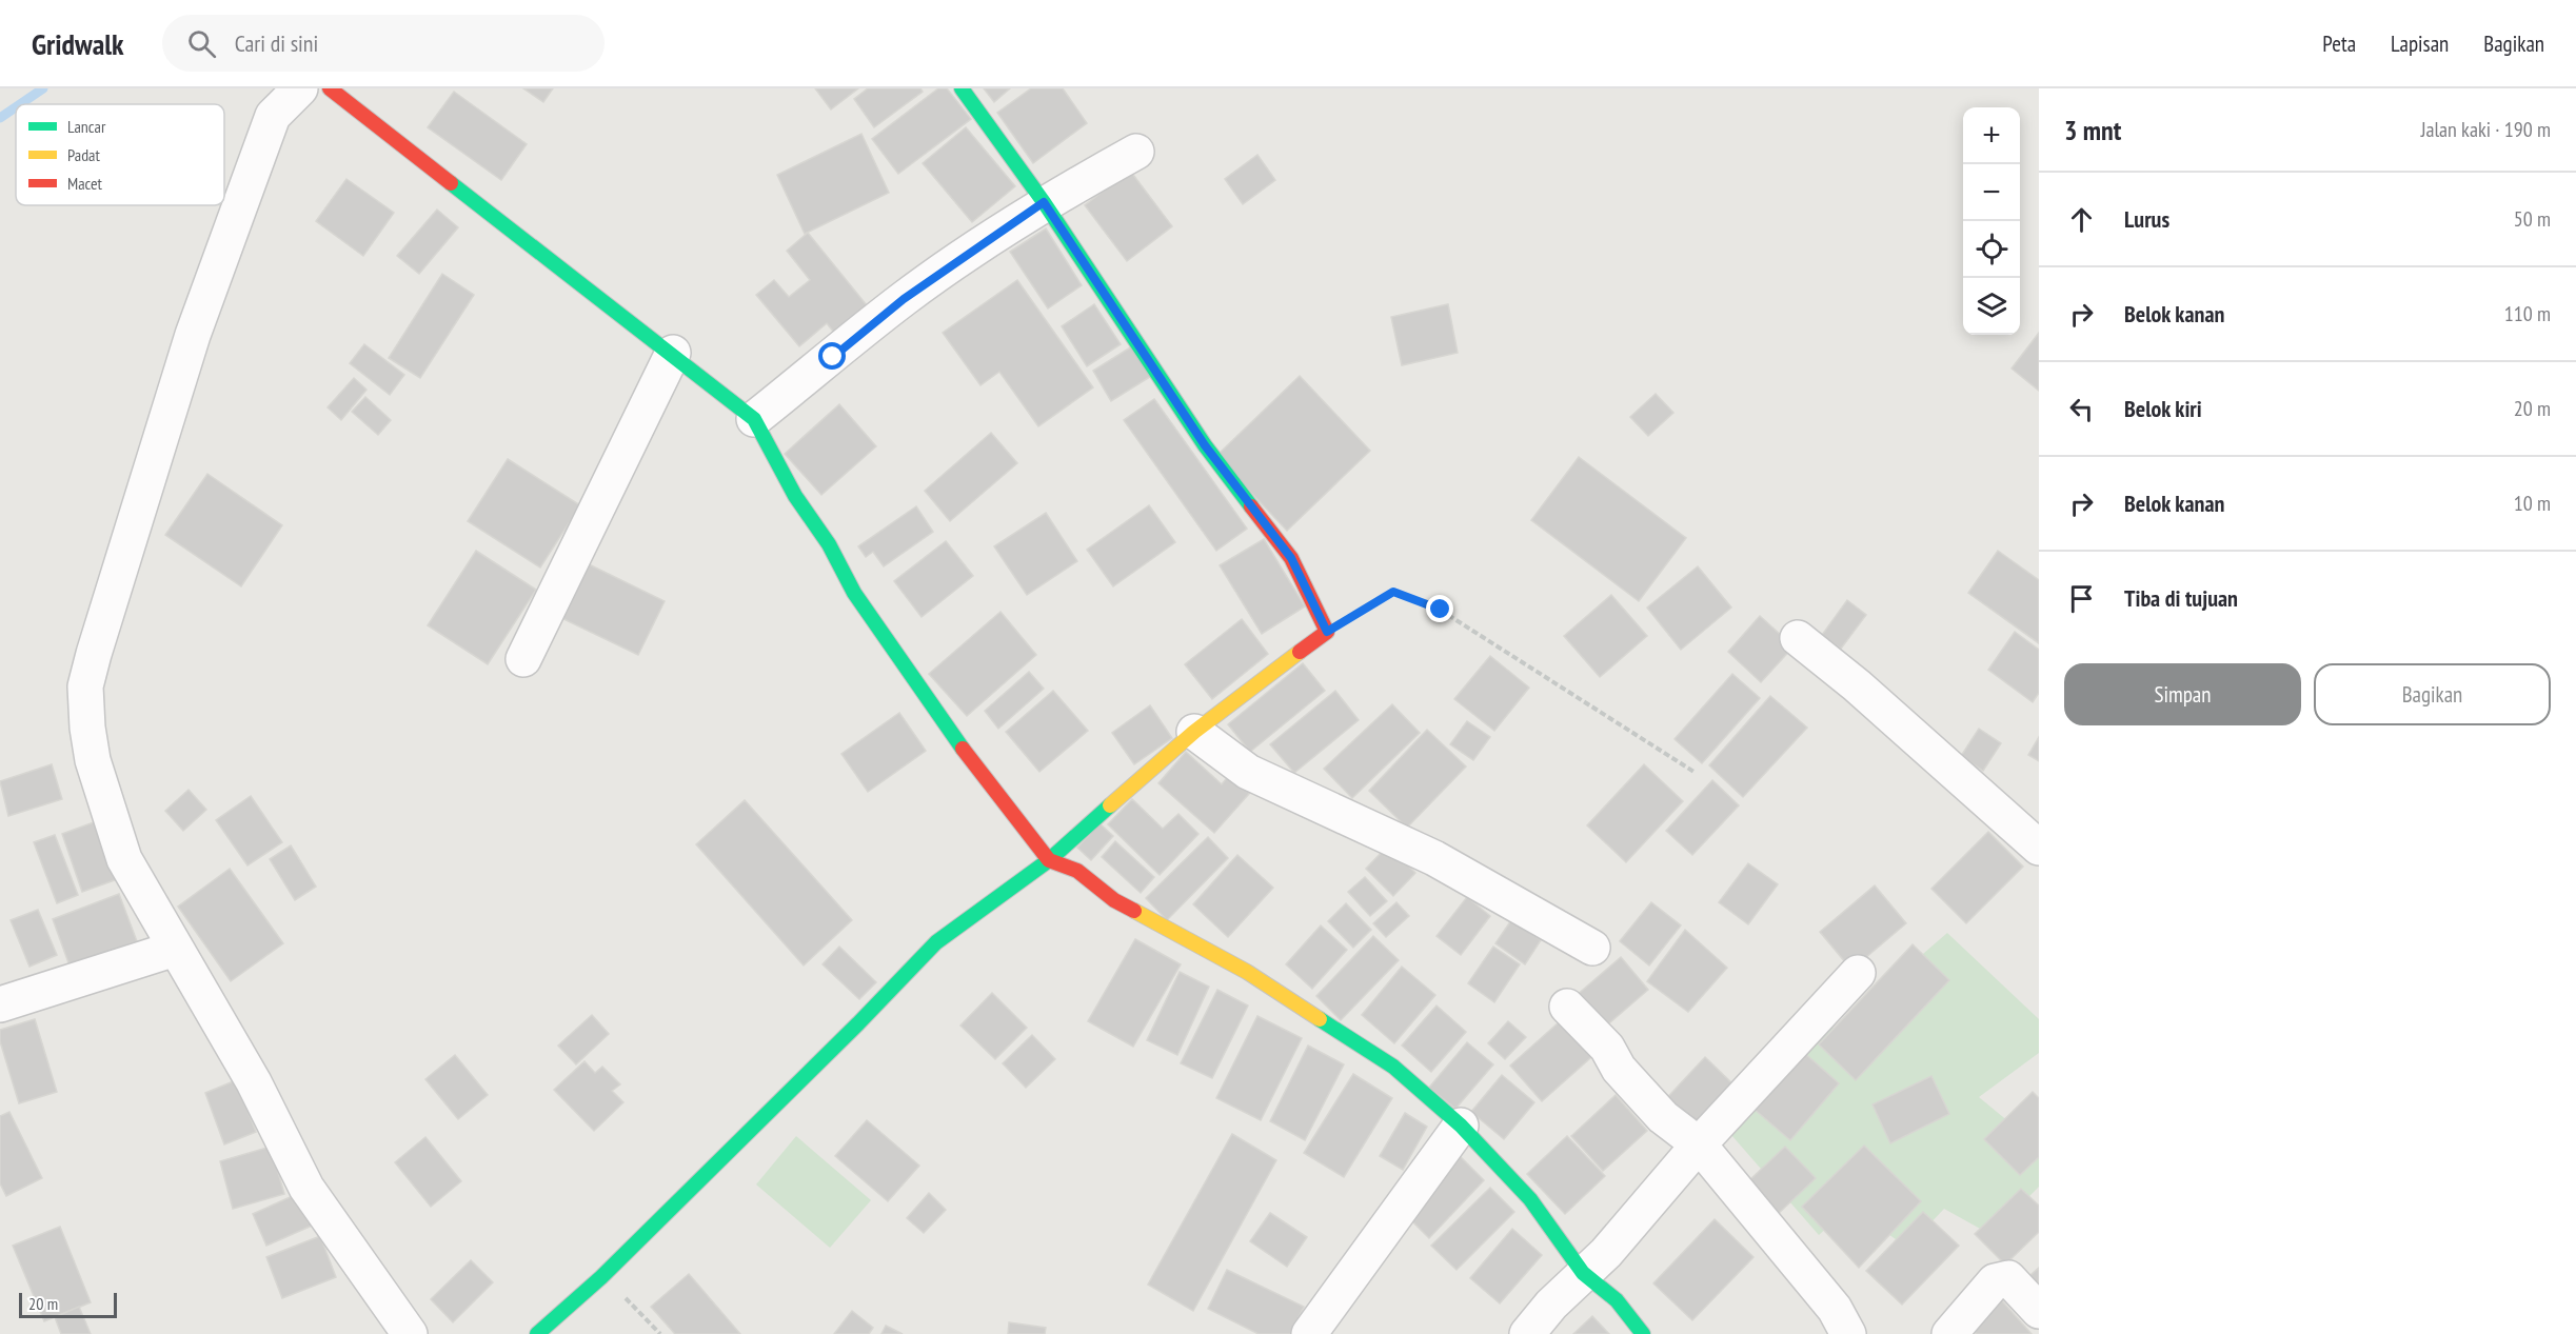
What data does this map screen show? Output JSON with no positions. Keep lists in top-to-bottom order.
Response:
{
  "legend": ["Lancar", "Padat", "Macet"],
  "scale_bar": "20 m",
  "page": {
    "header": "Gridwalk",
    "search": "Cari di sini",
    "nav": ["Peta", "Lapisan", "Bagikan"],
    "heading": ["3 mnt", "Jalan kaki · 190 m"],
    "map_buttons": ["+", "−"],
    "list": [
      ["Lurus", "50 m"],
      ["Belok kanan", "110 m"],
      ["Belok kiri", "20 m"],
      ["Belok kanan", "10 m"],
      "Tiba di tujuan"
    ],
    "buttons": ["Simpan", "Bagikan"],
    "scale": "20 m"
  }
}
